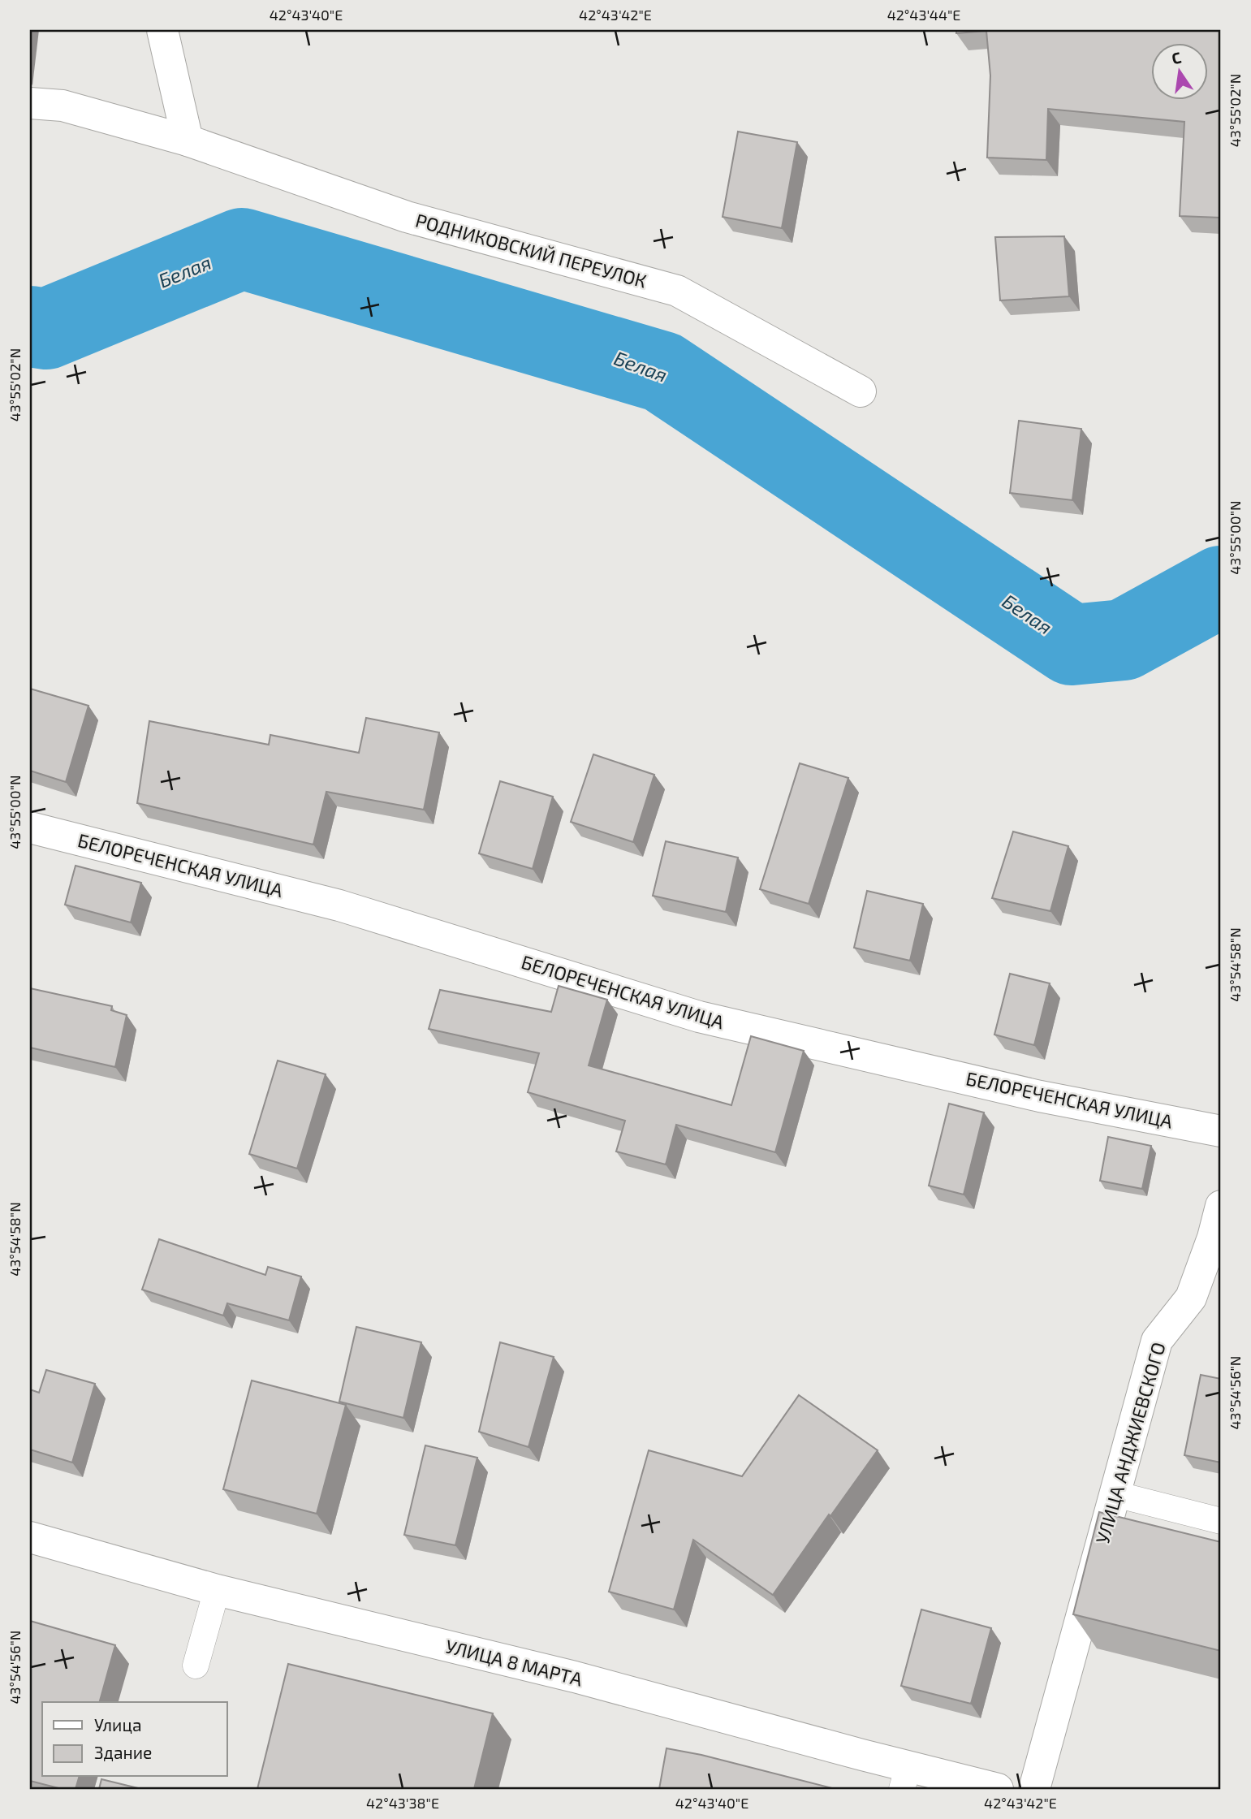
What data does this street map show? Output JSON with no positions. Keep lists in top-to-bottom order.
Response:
{
  "streets": {
    "street": [
      "РОДНИКОВСКИЙ ПЕРЕУЛОК",
      "БЕЛОРЕЧЕНСКАЯ УЛИЦА",
      "УЛИЦА АНДЖИЕВСКОГО",
      "УЛИЦА 8 МАРТА"
    ]
  },
  "water": ["Белая"],
  "legend": ["Улица", "Здание"],
  "north": "top",
  "coordinates": [
    "42°43'40\"E",
    "42°43'42\"E",
    "42°43'44\"E",
    "43°55'02\"N",
    "43°55'00\"N",
    "43°54'58\"N",
    "43°54'56\"N",
    "42°43'38\"E"
  ]
}
